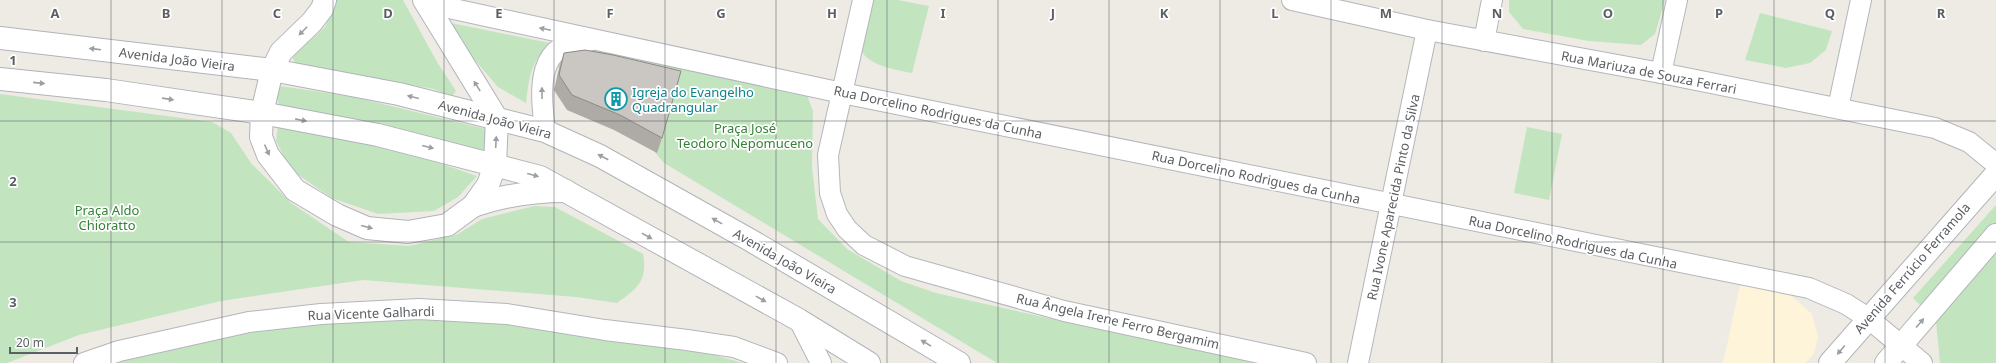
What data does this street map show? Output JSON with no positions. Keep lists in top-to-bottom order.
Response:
{
  "streets": {
    "main road": ["Avenida João Vieira", "Avenida Ferrúcio Ferramola"],
    "street": [
      "Rua Mariuza de Souza Ferrari",
      "Rua Dorcelino Rodrigues da Cunha",
      "Rua Ivone Aparecida Pinto da Silva",
      "Rua Vicente Galhardi",
      "Rua Ângela Irene Ferro Bergamim"
    ]
  },
  "crossings": [
    ["Avenida João Vieira", "Rua Dorcelino Rodrigues da Cunha"],
    ["Rua Mariuza de Souza Ferrari", "Rua Ivone Aparecida Pinto da Silva"],
    ["Rua Dorcelino Rodrigues da Cunha", "Rua Ivone Aparecida Pinto da Silva"],
    ["Rua Dorcelino Rodrigues da Cunha", "Avenida Ferrúcio Ferramola"],
    ["Rua Dorcelino Rodrigues da Cunha", "Rua Ângela Irene Ferro Bergamim"]
  ],
  "parks": ["Praça José Teodoro Nepomuceno", "Praça Aldo Chioratto"],
  "places": {
    "building": ["Igreja do Evangelho Quadrangular"]
  },
  "scale_bar": "20 m",
  "grid": {
    "columns": [
      "A",
      "B",
      "C",
      "D",
      "E",
      "F",
      "G",
      "H",
      "I",
      "J",
      "K",
      "L",
      "M",
      "N",
      "O",
      "P",
      "Q",
      "R"
    ],
    "rows": ["1", "2", "3"]
  }
}
